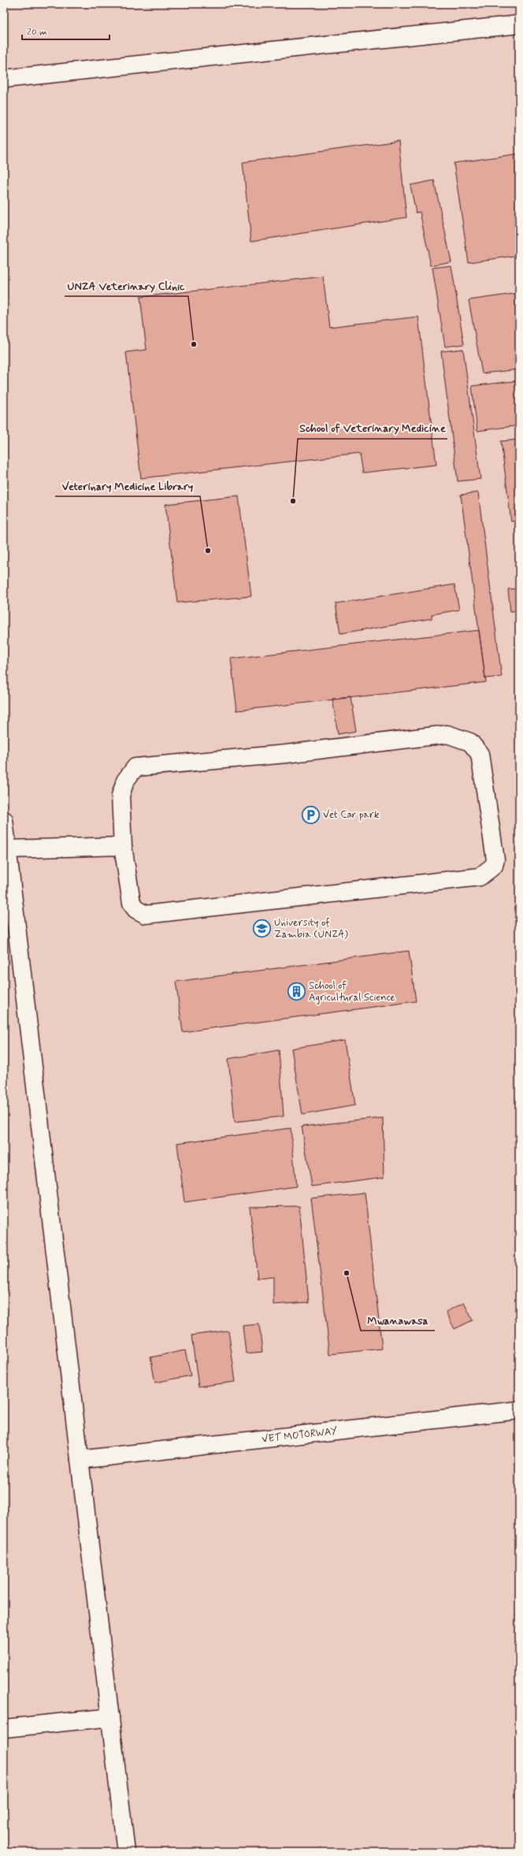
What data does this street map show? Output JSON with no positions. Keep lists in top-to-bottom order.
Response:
{
  "streets": {
    "lane": ["VET MOTORWAY"]
  },
  "places": {
    "other": [
      "UNZA Veterinary Clinic",
      "School of Veterinary Medicine",
      "Veterinary Medicine Library",
      "Mwanawasa"
    ],
    "parking": ["Vet Car park"],
    "school or university": ["University of Zambia (UNZA)"],
    "building": ["School of Agricultural Science"]
  },
  "scale_bar": "20 m"
}
